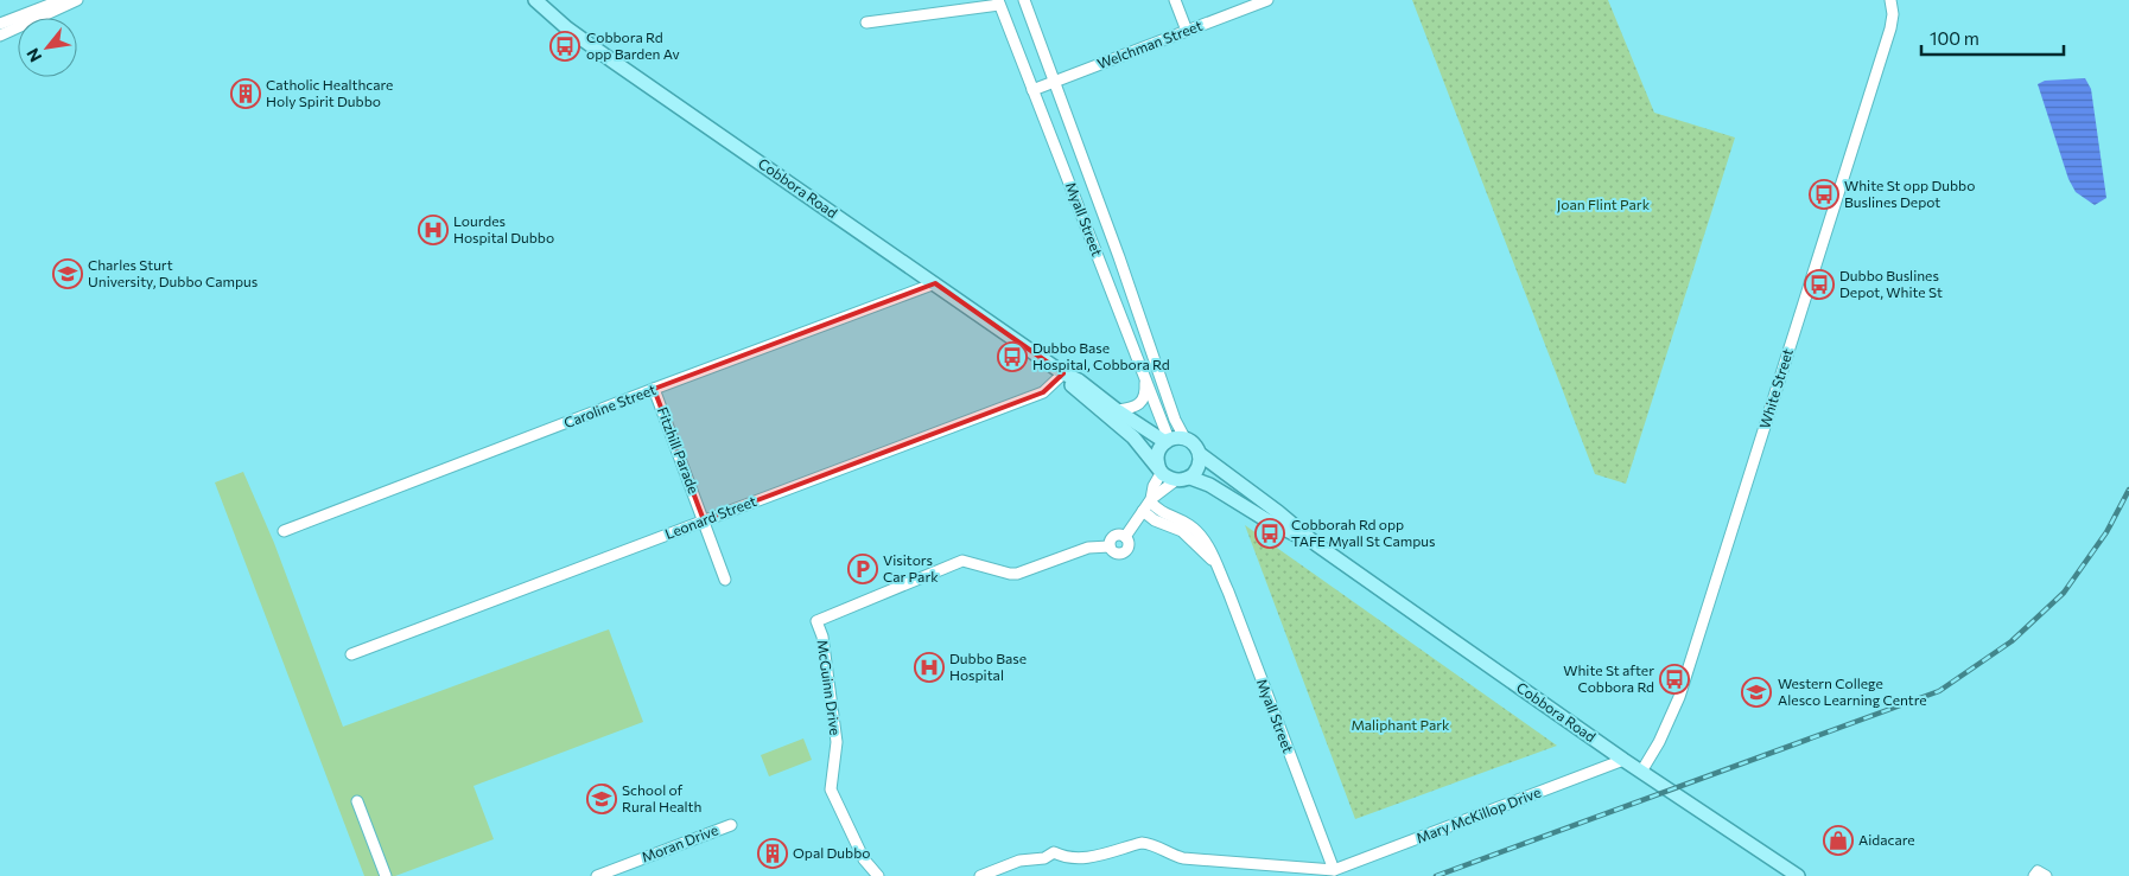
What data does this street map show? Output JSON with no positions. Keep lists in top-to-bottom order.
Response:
{
  "streets": {
    "main road": ["Cobbora Road"],
    "street": [
      "Welchman Street",
      "Myall Street",
      "White Street",
      "Caroline Street",
      "Fitzhill Parade",
      "Leonard Street",
      "McGuinn Drive",
      "Mary McKillop Drive",
      "Moran Drive"
    ]
  },
  "crossings": [
    ["Welchman Street", "Myall Street"],
    ["Cobbora Road", "Myall Street"],
    ["Cobbora Road", "White Street"],
    ["Cobbora Road", "Caroline Street"],
    ["Cobbora Road", "Leonard Street"],
    ["Cobbora Road", "Mary McKillop Drive"],
    ["Myall Street", "McGuinn Drive"],
    ["Myall Street", "Mary McKillop Drive"],
    ["Caroline Street", "Fitzhill Parade"],
    ["Fitzhill Parade", "Leonard Street"]
  ],
  "parks": ["Joan Flint Park", "Maliphant Park"],
  "places": {
    "bus stop": [
      "Cobbora Rd opp Barden Av",
      "White St opp Dubbo Buslines Depot",
      "Dubbo Buslines Depot, White St",
      "Dubbo Base Hospital, Cobbora Rd",
      "Cobborah Rd opp TAFE Myall St Campus",
      "White St after Cobbora Rd"
    ],
    "building": ["Catholic Healthcare Holy Spirit Dubbo", "Opal Dubbo"],
    "hospital": ["Lourdes Hospital Dubbo", "Dubbo Base Hospital"],
    "school or university": ["Charles Sturt University, Dubbo Campus", "Western College Alesco Learning Centre", "School of Rural Health"],
    "parking": ["Visitors Car Park"],
    "shop": ["Aidacare"]
  },
  "scale_bar": "100 m",
  "north": "bottom left"
}
